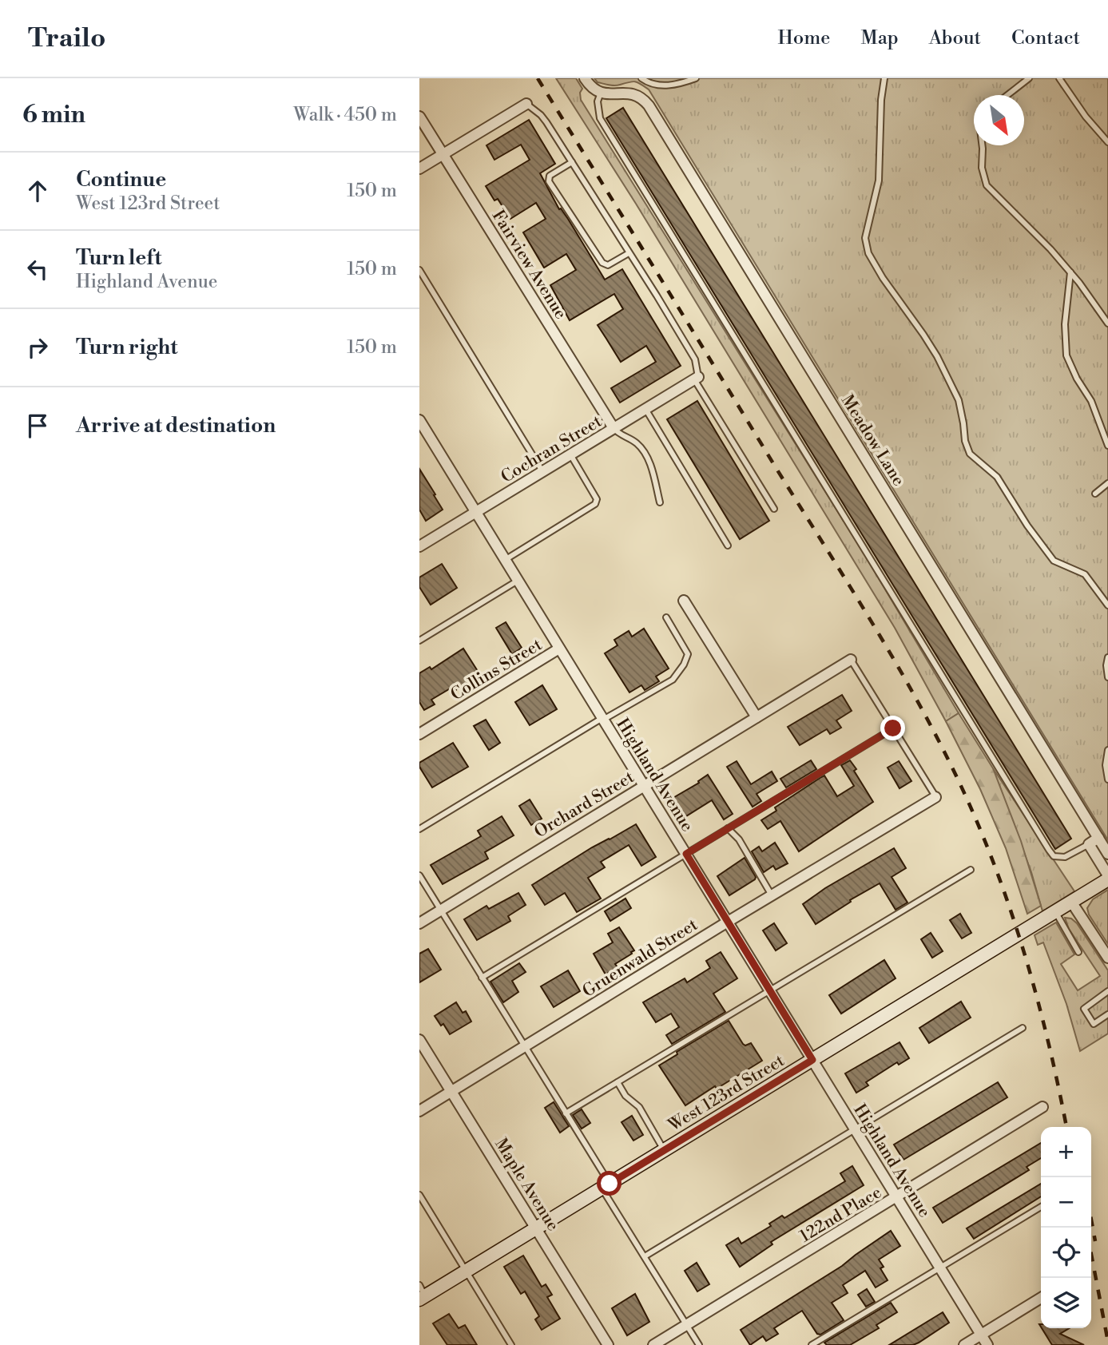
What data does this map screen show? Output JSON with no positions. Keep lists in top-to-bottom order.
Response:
{
  "streets": {
    "street": [
      "Fairview Avenue",
      "Meadow Lane",
      "Cochran Street",
      "Collins Street",
      "Highland Avenue",
      "Orchard Street",
      "Gruenwald Street",
      "West 123rd Street",
      "Maple Avenue",
      "122nd Place"
    ]
  },
  "crossings": [
    ["Fairview Avenue", "Cochran Street"],
    ["Cochran Street", "Highland Avenue"],
    ["Collins Street", "Highland Avenue"],
    ["Highland Avenue", "Orchard Street"],
    ["Highland Avenue", "Gruenwald Street"],
    ["Highland Avenue", "West 123rd Street"],
    ["Highland Avenue", "122nd Place"],
    ["Gruenwald Street", "Maple Avenue"],
    ["West 123rd Street", "Maple Avenue"]
  ],
  "north": "bottom right",
  "page": {
    "header": "Trailo",
    "nav": [
      "Home",
      "Map",
      "About",
      "Contact"
    ],
    "heading": ["6 min", "Walk · 450 m"],
    "list": [
      ["Continue", "West 123rd Street", "150 m"],
      ["Turn left", "Highland Avenue", "150 m"],
      ["Turn right", "150 m"],
      "Arrive at destination"
    ],
    "map_buttons": ["+", "−"]
  }
}
